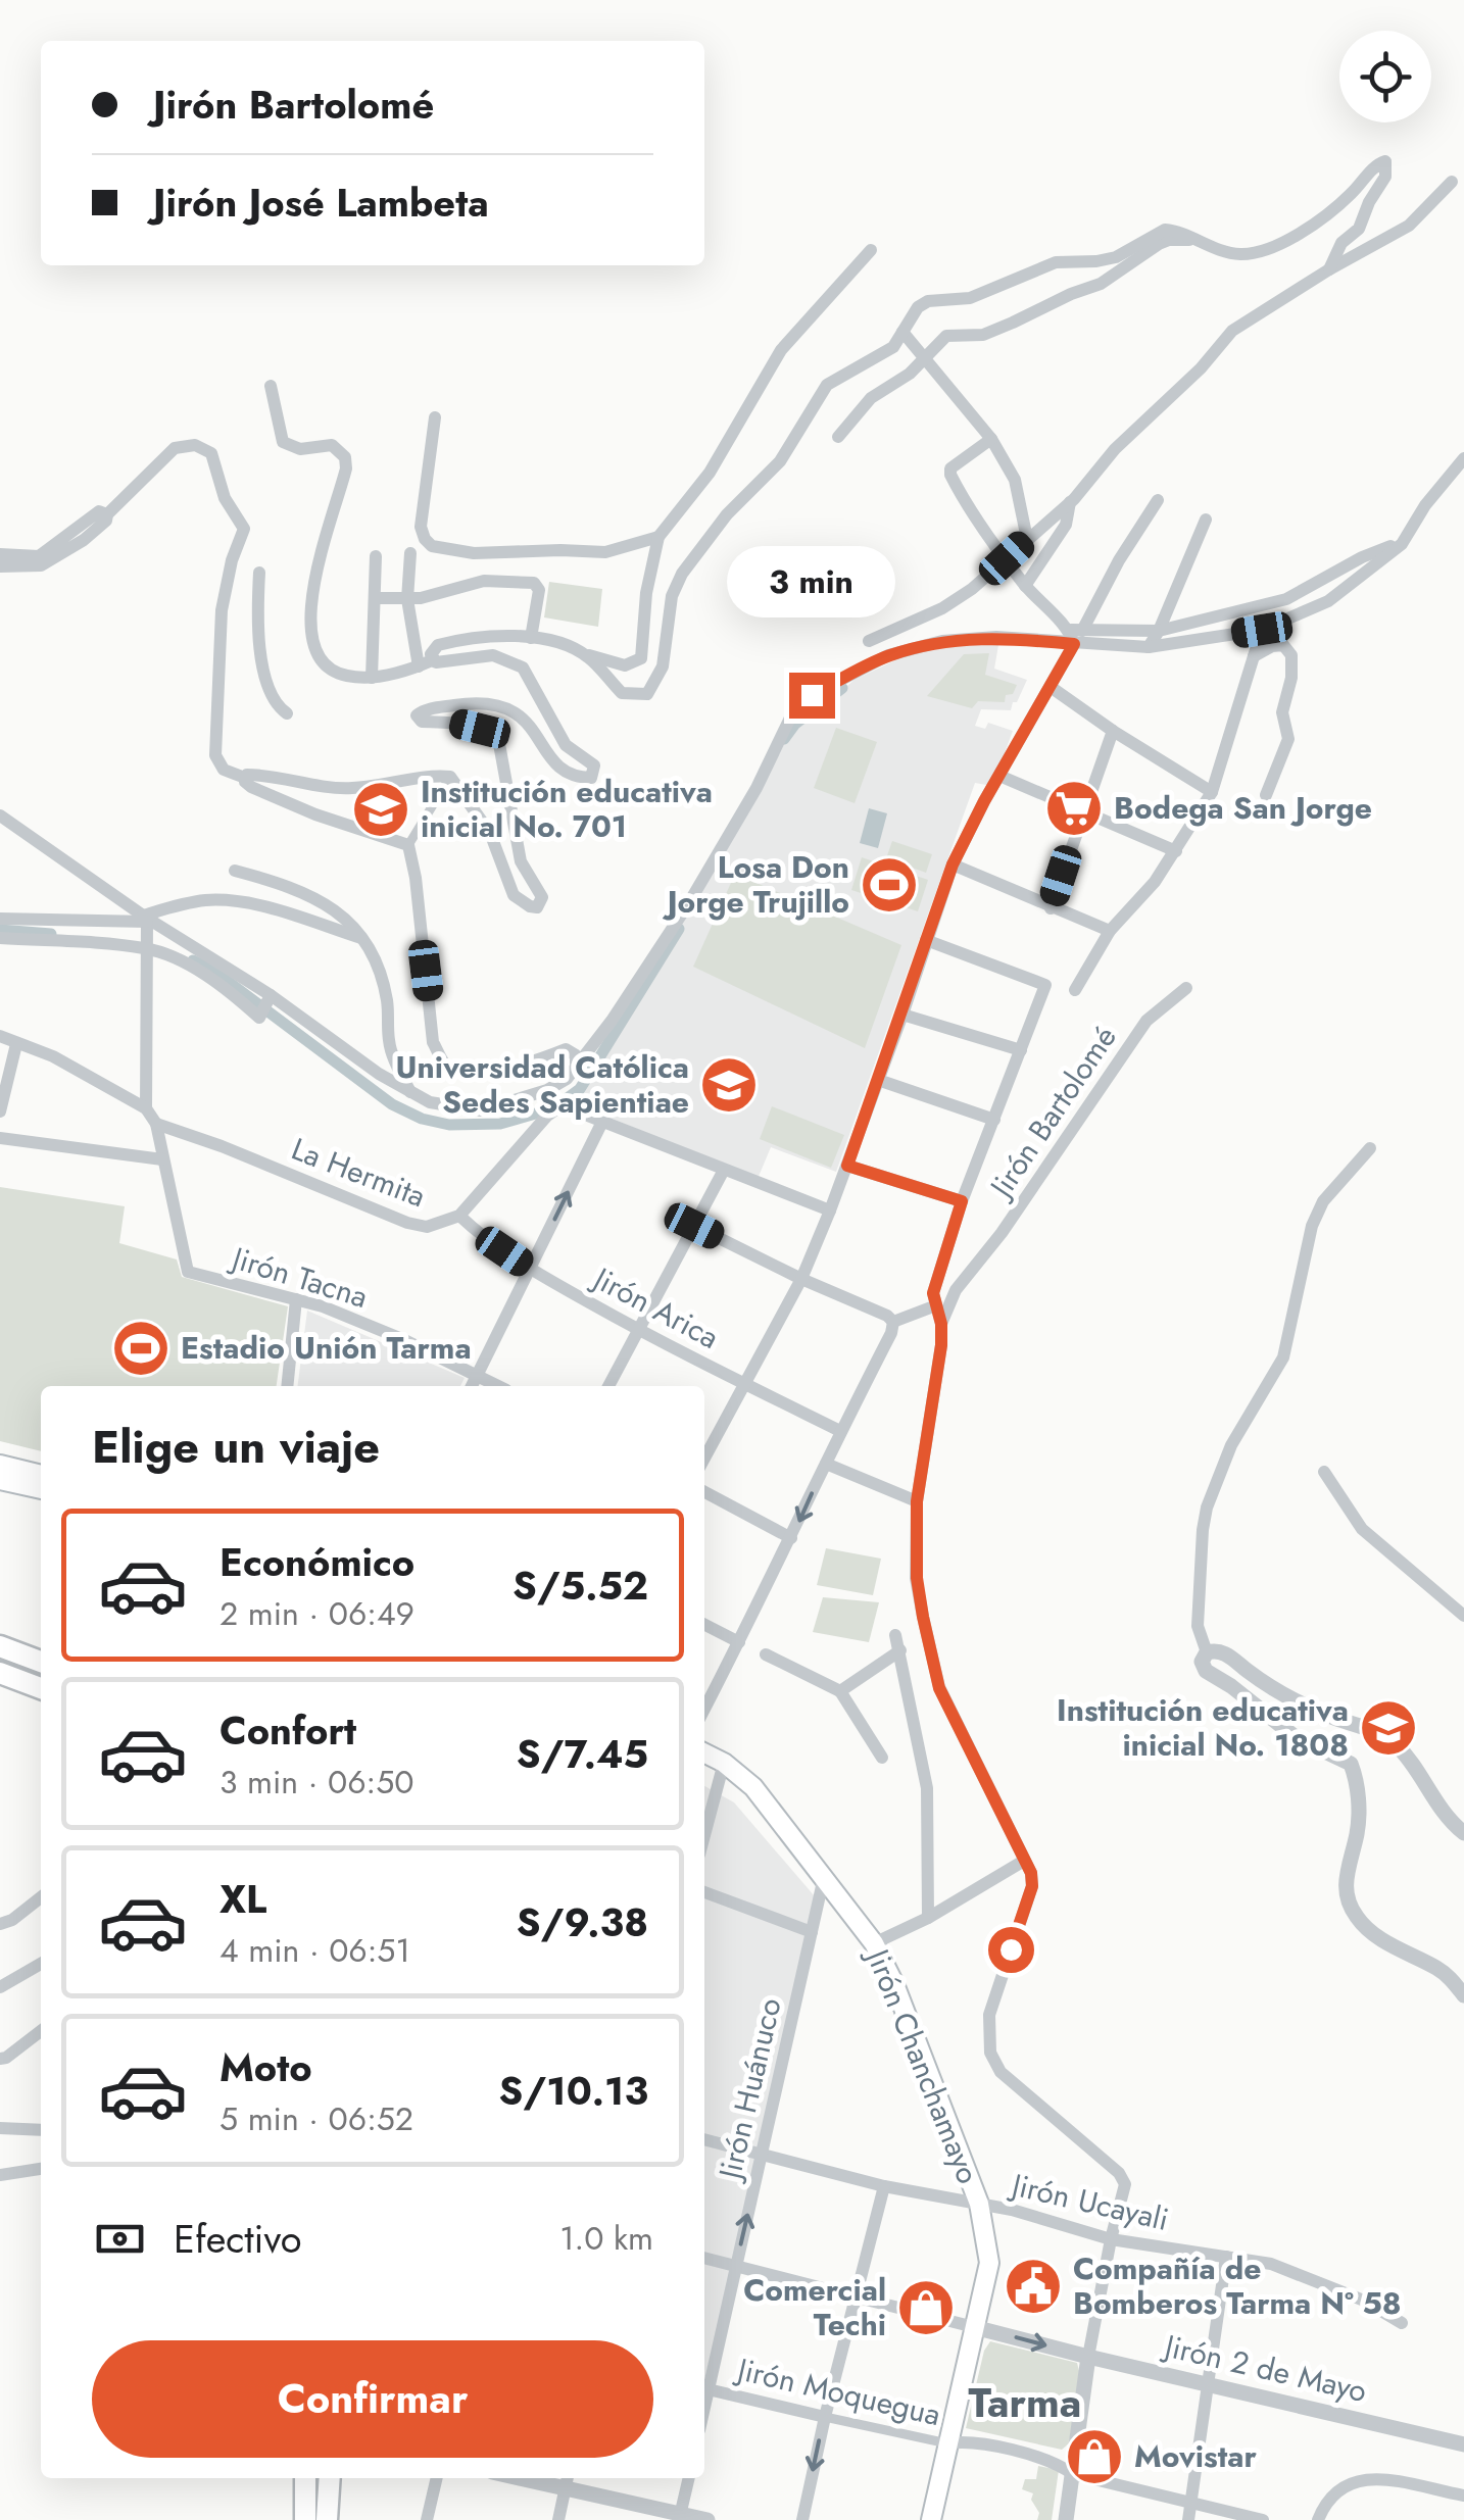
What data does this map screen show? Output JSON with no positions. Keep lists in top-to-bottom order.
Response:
{
  "streets": {
    "main road": ["Jirón Chanchamayo"],
    "street": [
      "Jirón Bartolomé",
      "La Hermita",
      "Jirón Tacna",
      "Jirón Arica",
      "Jirón Huánuco",
      "Jirón Ucayali",
      "Jirón 2 de Mayo",
      "Jirón Moquegua"
    ]
  },
  "crossings": [
    ["Jirón Bartolomé", "Jirón Ucayali"],
    ["La Hermita", "Jirón Arica"],
    ["Jirón Chanchamayo", "Jirón Huánuco"],
    ["Jirón Chanchamayo", "Jirón Ucayali"],
    ["Jirón Chanchamayo", "Jirón 2 de Mayo"],
    ["Jirón Chanchamayo", "Jirón Moquegua"],
    ["Jirón Huánuco", "Jirón Ucayali"],
    ["Jirón Huánuco", "Jirón 2 de Mayo"],
    ["Jirón Huánuco", "Jirón Moquegua"]
  ],
  "districts": ["Tarma"],
  "places": {
    "supermarket": ["Bodega San Jorge"],
    "school or university": ["Institución educativa inicial No. 701", "Universidad Católica Sedes Sapientiae", "Institución educativa inicial No. 1808"],
    "sports": ["Losa Don Jorge Trujillo", "Estadio Unión Tarma"],
    "public building": ["Compañía de Bomberos Tarma Nº 58"],
    "shop": ["Comercial Techi", "Movistar"]
  },
  "page": {
    "banner": ["Jirón Bartolomé", "Jirón José Lambeta"],
    "bubble": "3 min",
    "heading": "Elige un viaje",
    "list": [
      {
        "name": "Económico",
        "note": "2 min · 06:49",
        "value": "S/5.52"
      },
      {
        "name": "Confort",
        "note": "3 min · 06:50",
        "value": "S/7.45"
      },
      {
        "name": "XL",
        "note": "4 min · 06:51",
        "value": "S/9.38"
      },
      {
        "name": "Moto",
        "note": "5 min · 06:52",
        "value": "S/10.13"
      }
    ],
    "pay": ["Efectivo", "1.0 km"],
    "buttons": "Confirmar"
  }
}
